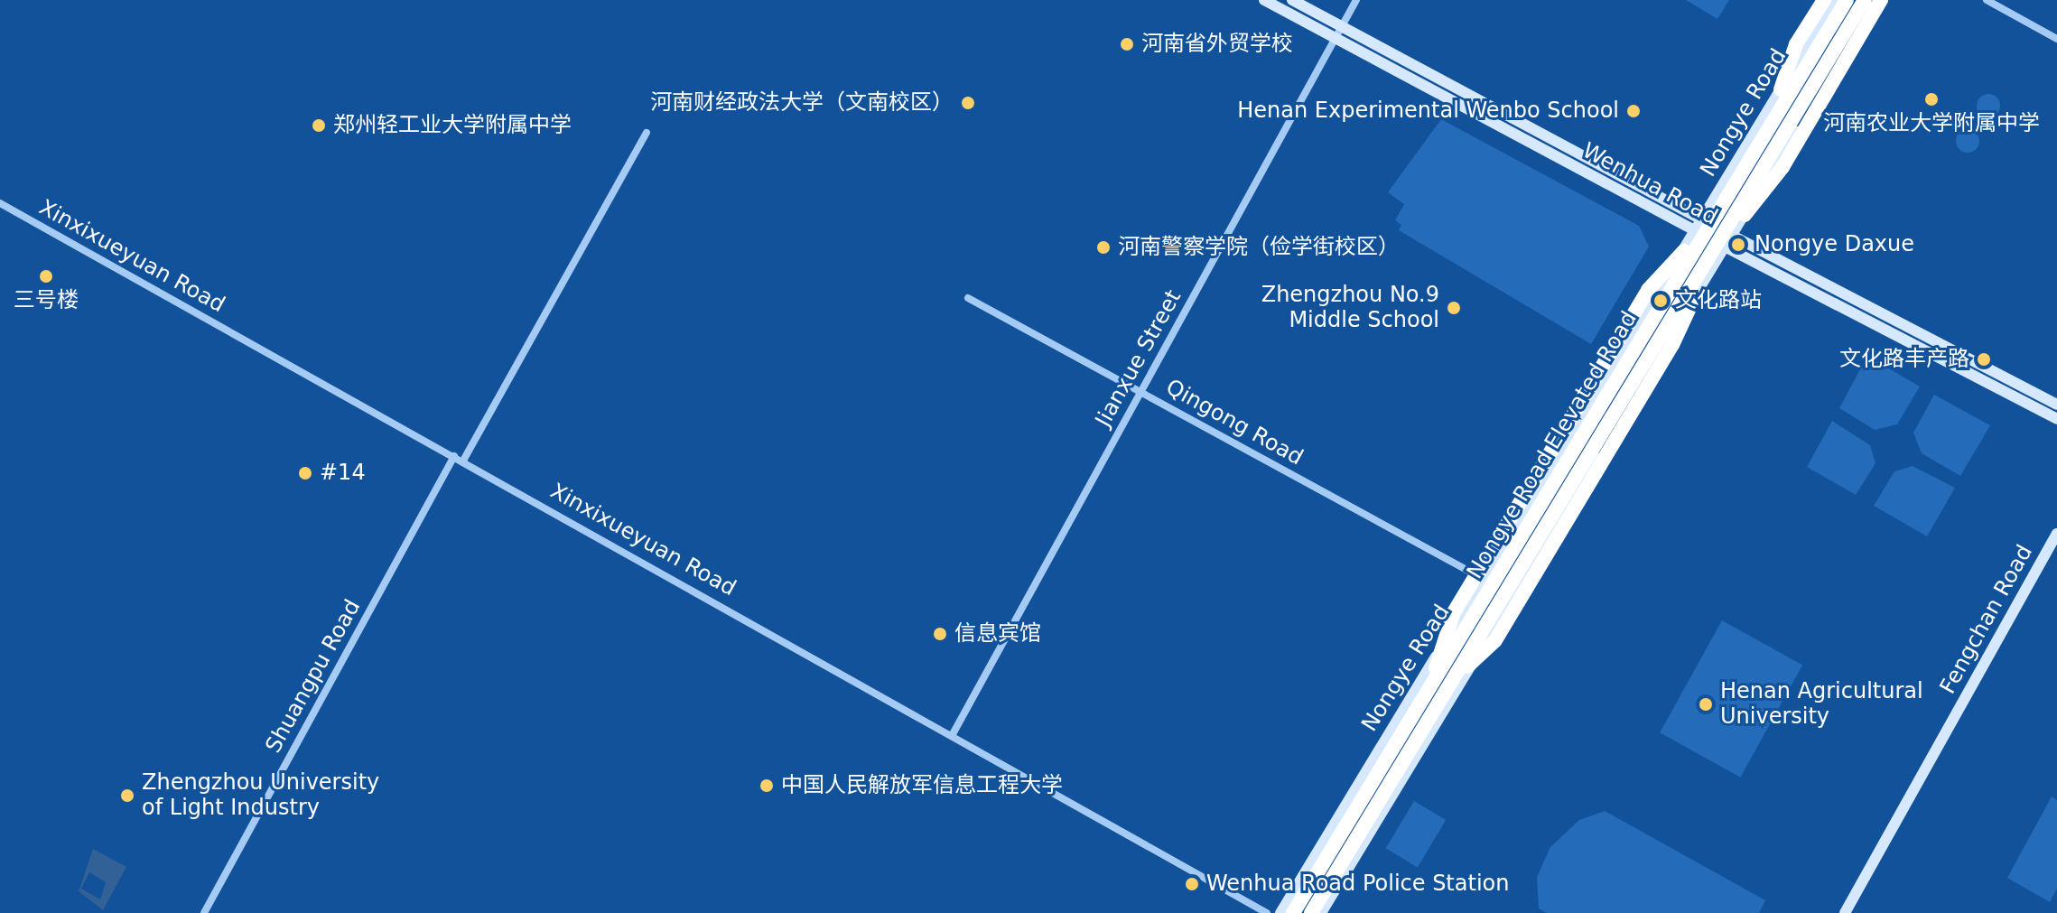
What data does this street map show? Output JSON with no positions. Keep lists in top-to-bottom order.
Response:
{
  "streets": {
    "highway": ["Nongye Road Elevated Road"],
    "street": [
      "Nongye Road",
      "Wenhua Road",
      "Xinxixueyuan Road",
      "Jianxue Street",
      "Qingong Road",
      "Fengchan Road",
      "Shuangpu Road"
    ]
  },
  "crossings": [
    ["Nongye Road", "Wenhua Road"],
    ["Nongye Road", "Qingong Road"],
    ["Wenhua Road", "Jianxue Street"],
    ["Xinxixueyuan Road", "Jianxue Street"],
    ["Xinxixueyuan Road", "Shuangpu Road"],
    ["Jianxue Street", "Qingong Road"]
  ],
  "places": [
    "河南省外贸学校",
    "河南农业大学附属中学",
    "河南财经政法大学（文南校区）",
    "Henan Experimental Wenbo School",
    "郑州轻工业大学附属中学",
    "Nongye Daxue",
    "河南警察学院（俭学街校区）",
    "三号楼",
    "文化路站",
    "Zhengzhou No.9 Middle School",
    "文化路丰产路",
    "#14",
    "信息宾馆",
    "Henan Agricultural University",
    "中国人民解放军信息工程大学",
    "Zhengzhou University of Light Industry",
    "Wenhua Road Police Station"
  ]
}
